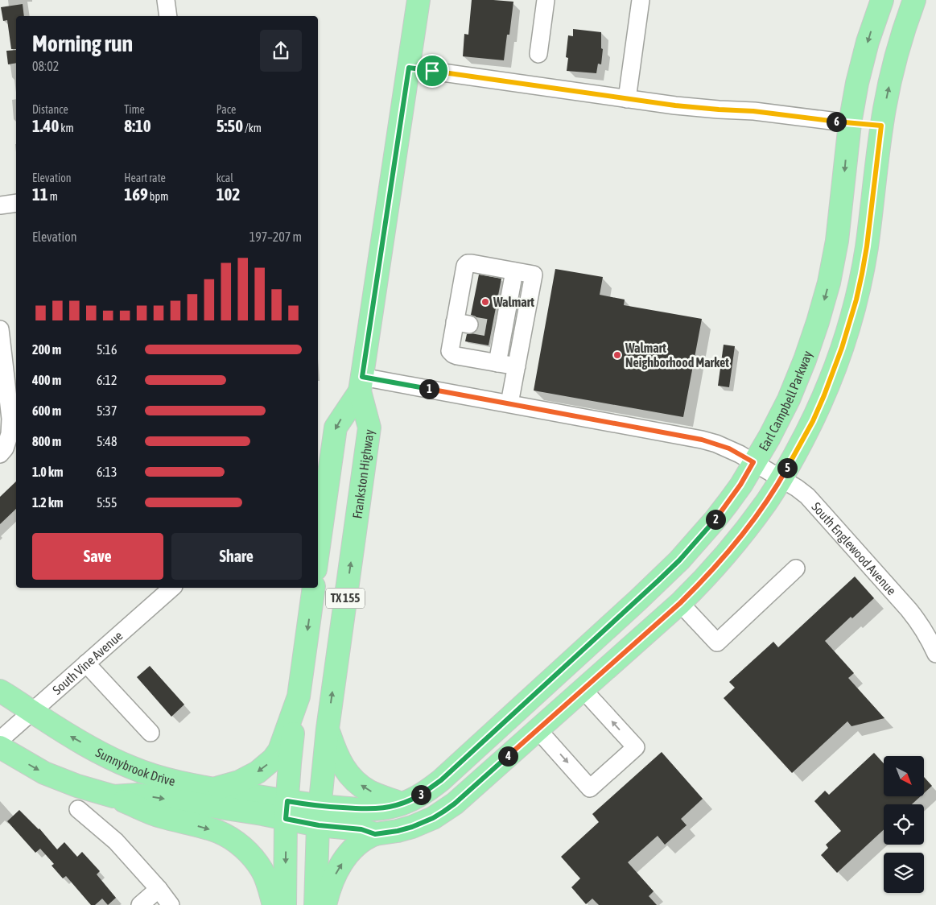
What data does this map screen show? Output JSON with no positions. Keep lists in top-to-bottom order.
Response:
{
  "streets": {
    "main road": [
      "Earl Campbell Parkway",
      "Frankston Highway",
      "TX 155",
      "Sunnybrook Drive"
    ],
    "street": ["South Englewood Avenue", "South Vine Avenue"]
  },
  "crossings": [
    ["Earl Campbell Parkway", "Frankston Highway"],
    ["Earl Campbell Parkway", "South Englewood Avenue"],
    ["Earl Campbell Parkway", "TX 155"],
    ["Earl Campbell Parkway", "Sunnybrook Drive"],
    ["Frankston Highway", "South Englewood Avenue"],
    ["Frankston Highway", "TX 155"],
    ["South Englewood Avenue", "TX 155"],
    ["TX 155", "Sunnybrook Drive"],
    ["South Vine Avenue", "Sunnybrook Drive"]
  ],
  "places": ["Walmart", "Walmart Neighborhood Market"],
  "north": "bottom right",
  "page": {
    "heading": ["Morning run", "08:02"],
    "stats": [
      ["Distance", "1.40 km"],
      ["Time", "8:10"],
      ["Pace", "5:50 /km"],
      ["Elevation", "11 m"],
      ["Heart rate", "169 bpm"],
      ["kcal", "102"]
    ],
    "pins": [
      "6",
      "1",
      "5",
      "2",
      "4",
      "3"
    ],
    "chart": ["Elevation", "197–207 m"],
    "list": [
      {
        "name": "200 m",
        "note": "5:16"
      },
      {
        "name": "400 m",
        "note": "6:12"
      },
      {
        "name": "600 m",
        "note": "5:37"
      },
      {
        "name": "800 m",
        "note": "5:48"
      },
      {
        "name": "1.0 km",
        "note": "6:13"
      },
      {
        "name": "1.2 km",
        "note": "5:55"
      }
    ],
    "buttons": ["Save", "Share"]
  }
}
